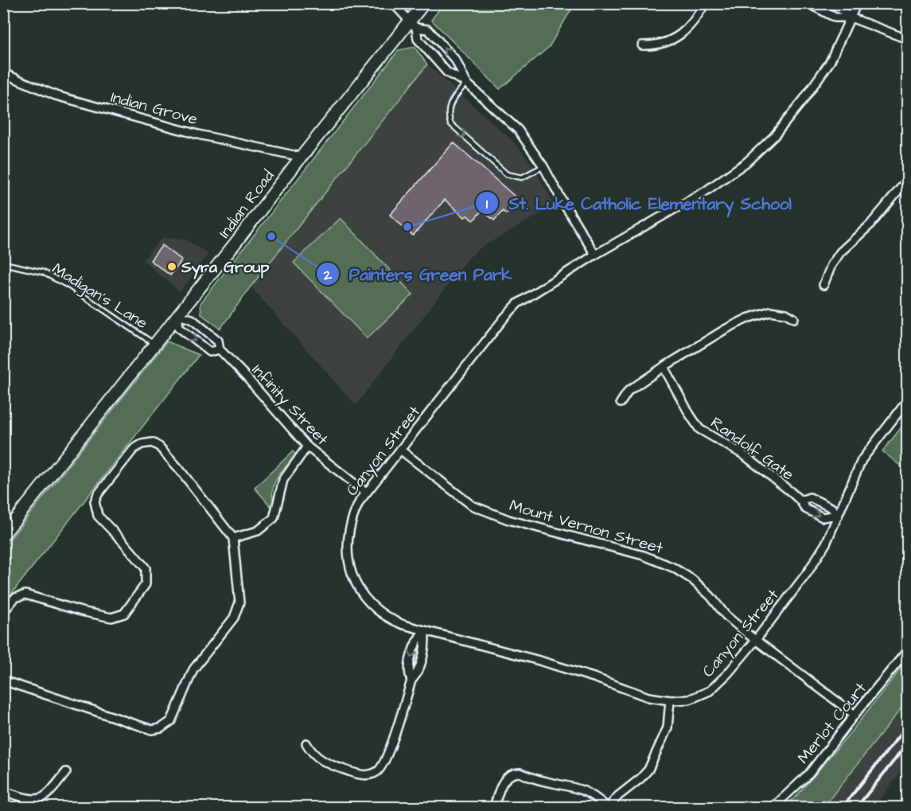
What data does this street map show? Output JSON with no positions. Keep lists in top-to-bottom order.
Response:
{
  "streets": {
    "street": [
      "Indian Grove",
      "Indian Road",
      "Infinity Street",
      "Randolf Gate",
      "Canyon Street",
      "Mount Vernon Street",
      "Merlot Court"
    ],
    "lane": ["Madigan's Lane"]
  },
  "crossings": [
    ["Indian Grove", "Indian Road"],
    ["Indian Road", "Madigan's Lane"],
    ["Indian Road", "Infinity Street"],
    ["Infinity Street", "Canyon Street"],
    ["Randolf Gate", "Canyon Street"],
    ["Canyon Street", "Mount Vernon Street"],
    ["Mount Vernon Street", "Merlot Court"]
  ],
  "places": ["St. Luke Catholic Elementary School", "Painters Green Park", "Syra Group"]
}
